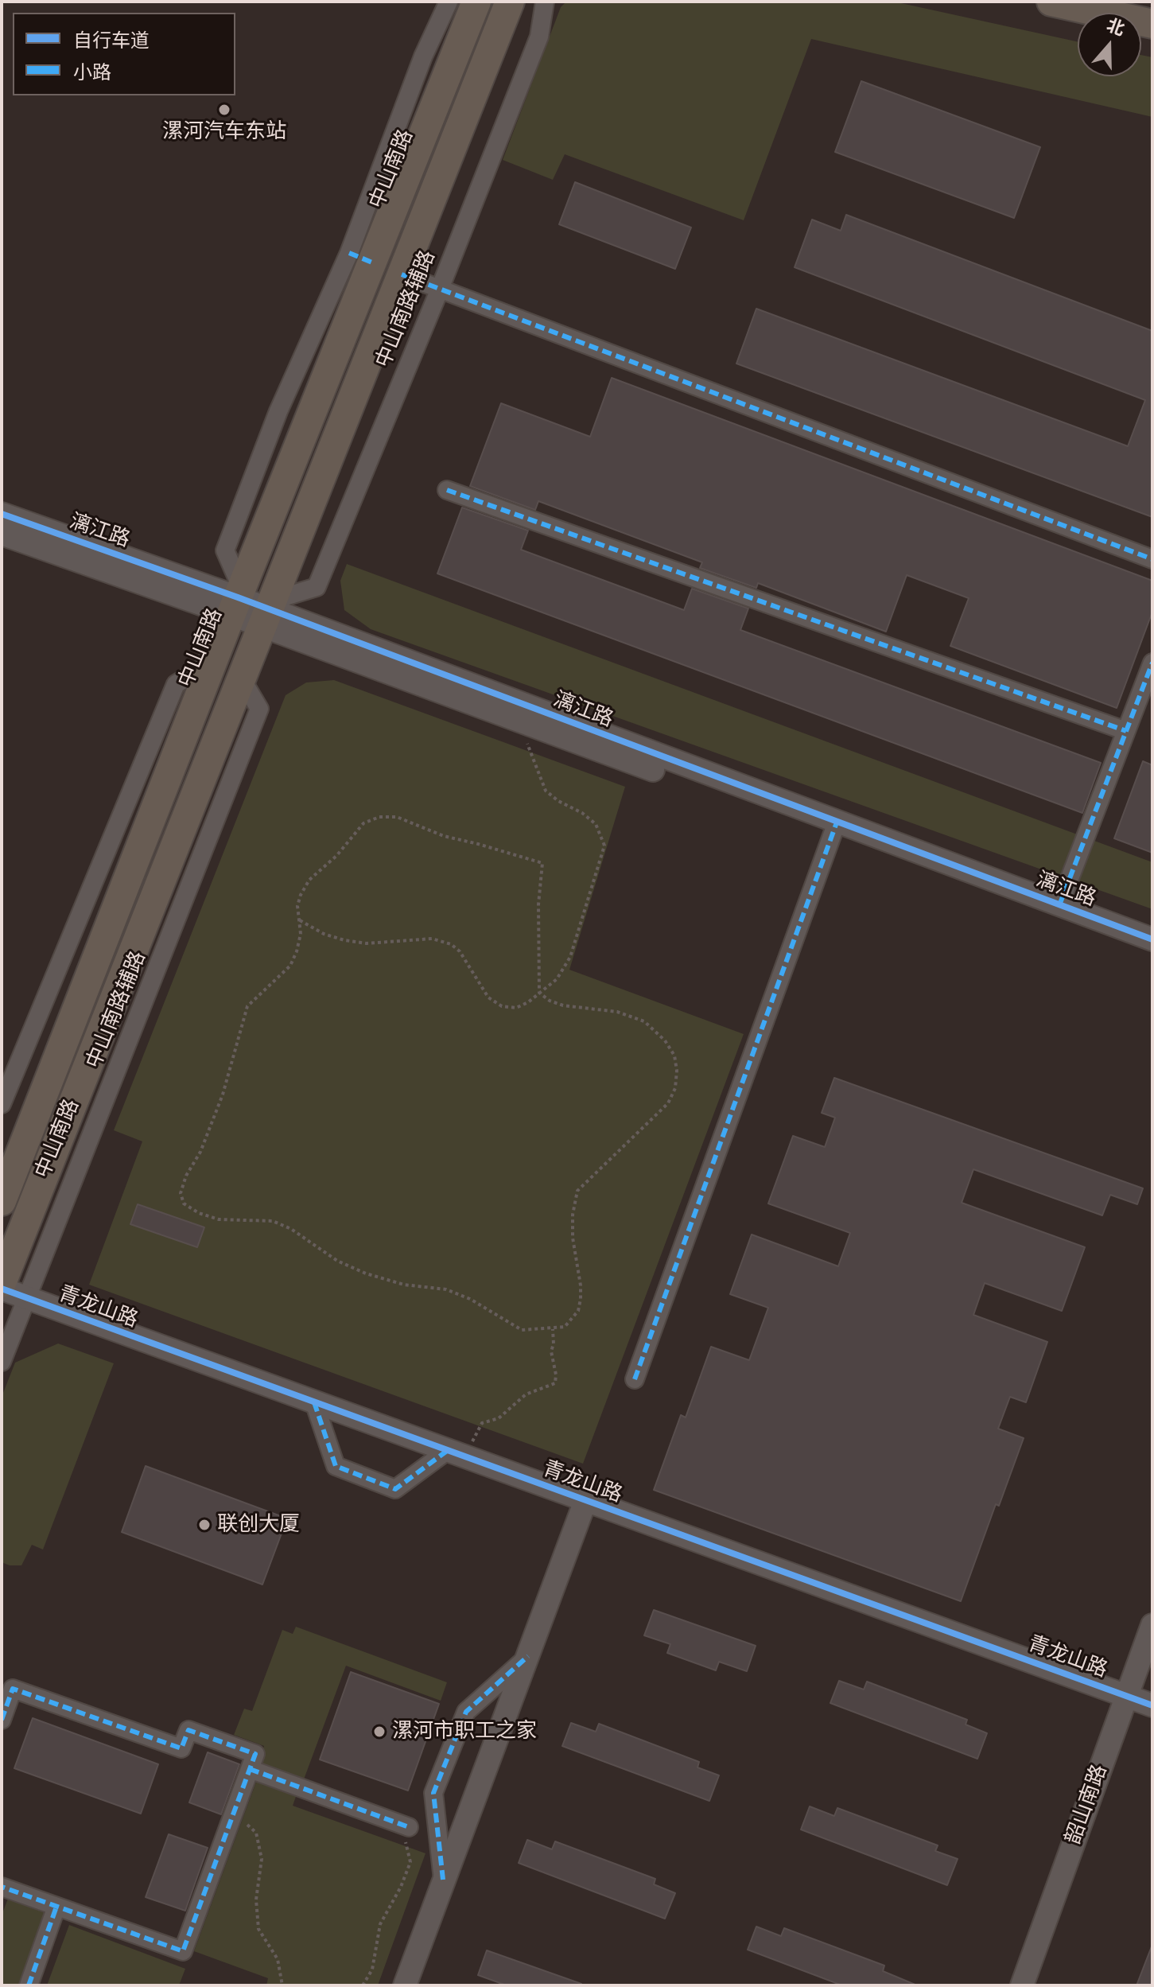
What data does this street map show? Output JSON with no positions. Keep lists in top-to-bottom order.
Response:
{
  "streets": {
    "main road": ["中山南路"],
    "street": [
      "中山南路辅路",
      "漓江路",
      "青龙山路",
      "韶山南路"
    ]
  },
  "crossings": [
    ["中山南路", "中山南路辅路"],
    ["中山南路", "漓江路"],
    ["中山南路辅路", "漓江路"],
    ["中山南路辅路", "青龙山路"],
    ["青龙山路", "韶山南路"]
  ],
  "places": ["漯河汽车东站", "联创大厦", "漯河市职工之家"],
  "legend": ["自行车道", "小路"],
  "north": "top"
}
